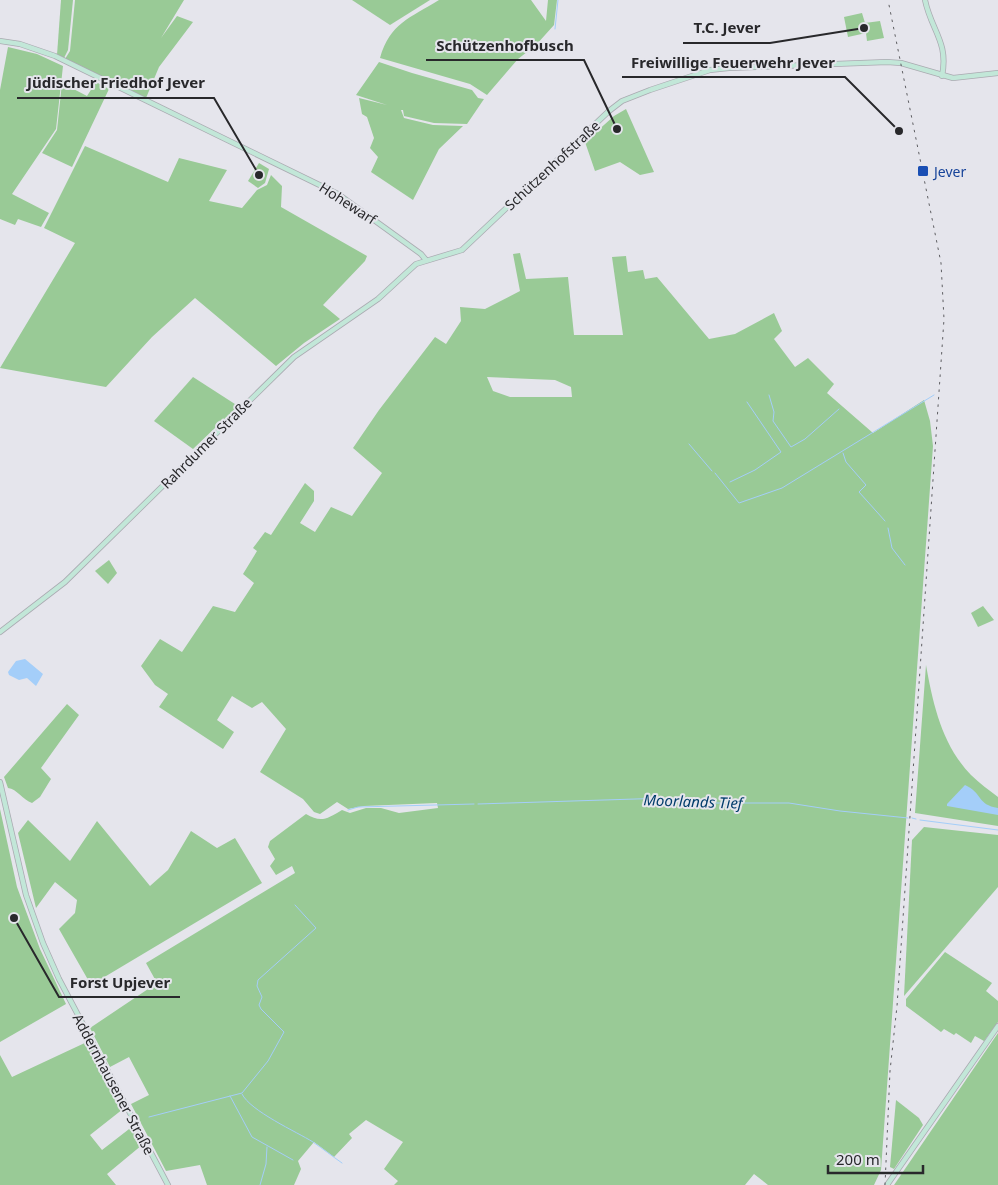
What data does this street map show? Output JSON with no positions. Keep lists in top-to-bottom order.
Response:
{
  "streets": {
    "street": [
      "Schützenhofstraße",
      "Hohewarf",
      "Rahrdumer Straße",
      "Addernhausener Straße"
    ]
  },
  "crossings": [
    ["Schützenhofstraße", "Hohewarf"],
    ["Schützenhofstraße", "Rahrdumer Straße"],
    ["Hohewarf", "Rahrdumer Straße"]
  ],
  "water": ["Moorlands Tief"],
  "places": {
    "other": [
      "T.C. Jever",
      "Schützenhofbusch",
      "Freiwillige Feuerwehr Jever",
      "Jüdischer Friedhof Jever",
      "Forst Upjever"
    ],
    "transit": ["Jever"]
  },
  "scale_bar": "200 m"
}
